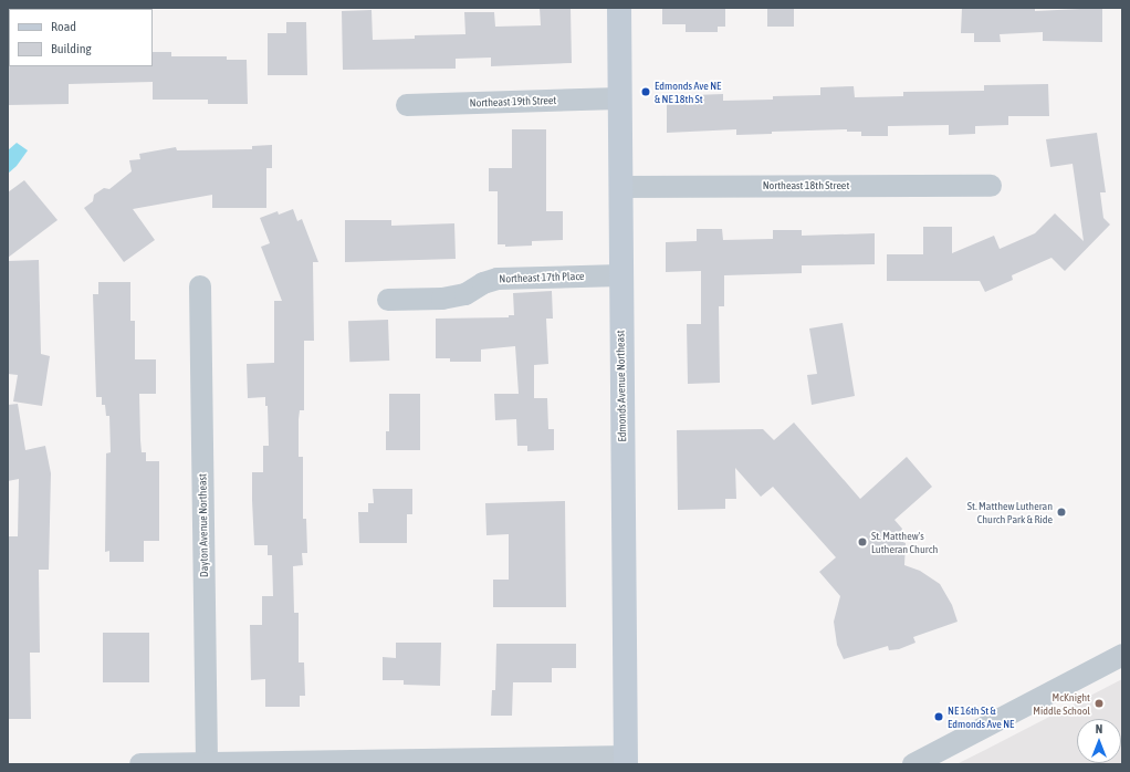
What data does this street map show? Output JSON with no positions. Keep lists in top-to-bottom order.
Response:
{
  "streets": {
    "street": [
      "Northeast 19th Street",
      "Northeast 18th Street",
      "Northeast 17th Place",
      "Edmonds Avenue Northeast",
      "Dayton Avenue Northeast"
    ]
  },
  "crossings": [
    ["Northeast 19th Street", "Edmonds Avenue Northeast"],
    ["Northeast 18th Street", "Edmonds Avenue Northeast"],
    ["Northeast 17th Place", "Edmonds Avenue Northeast"]
  ],
  "places": [
    "Edmonds Ave NE & NE 18th St",
    "St. Matthew Lutheran Church Park & Ride",
    "St. Matthew's Lutheran Church",
    "McKnight Middle School",
    "NE 16th St & Edmonds Ave NE"
  ],
  "legend": ["Road", "Building"],
  "north": "top"
}
